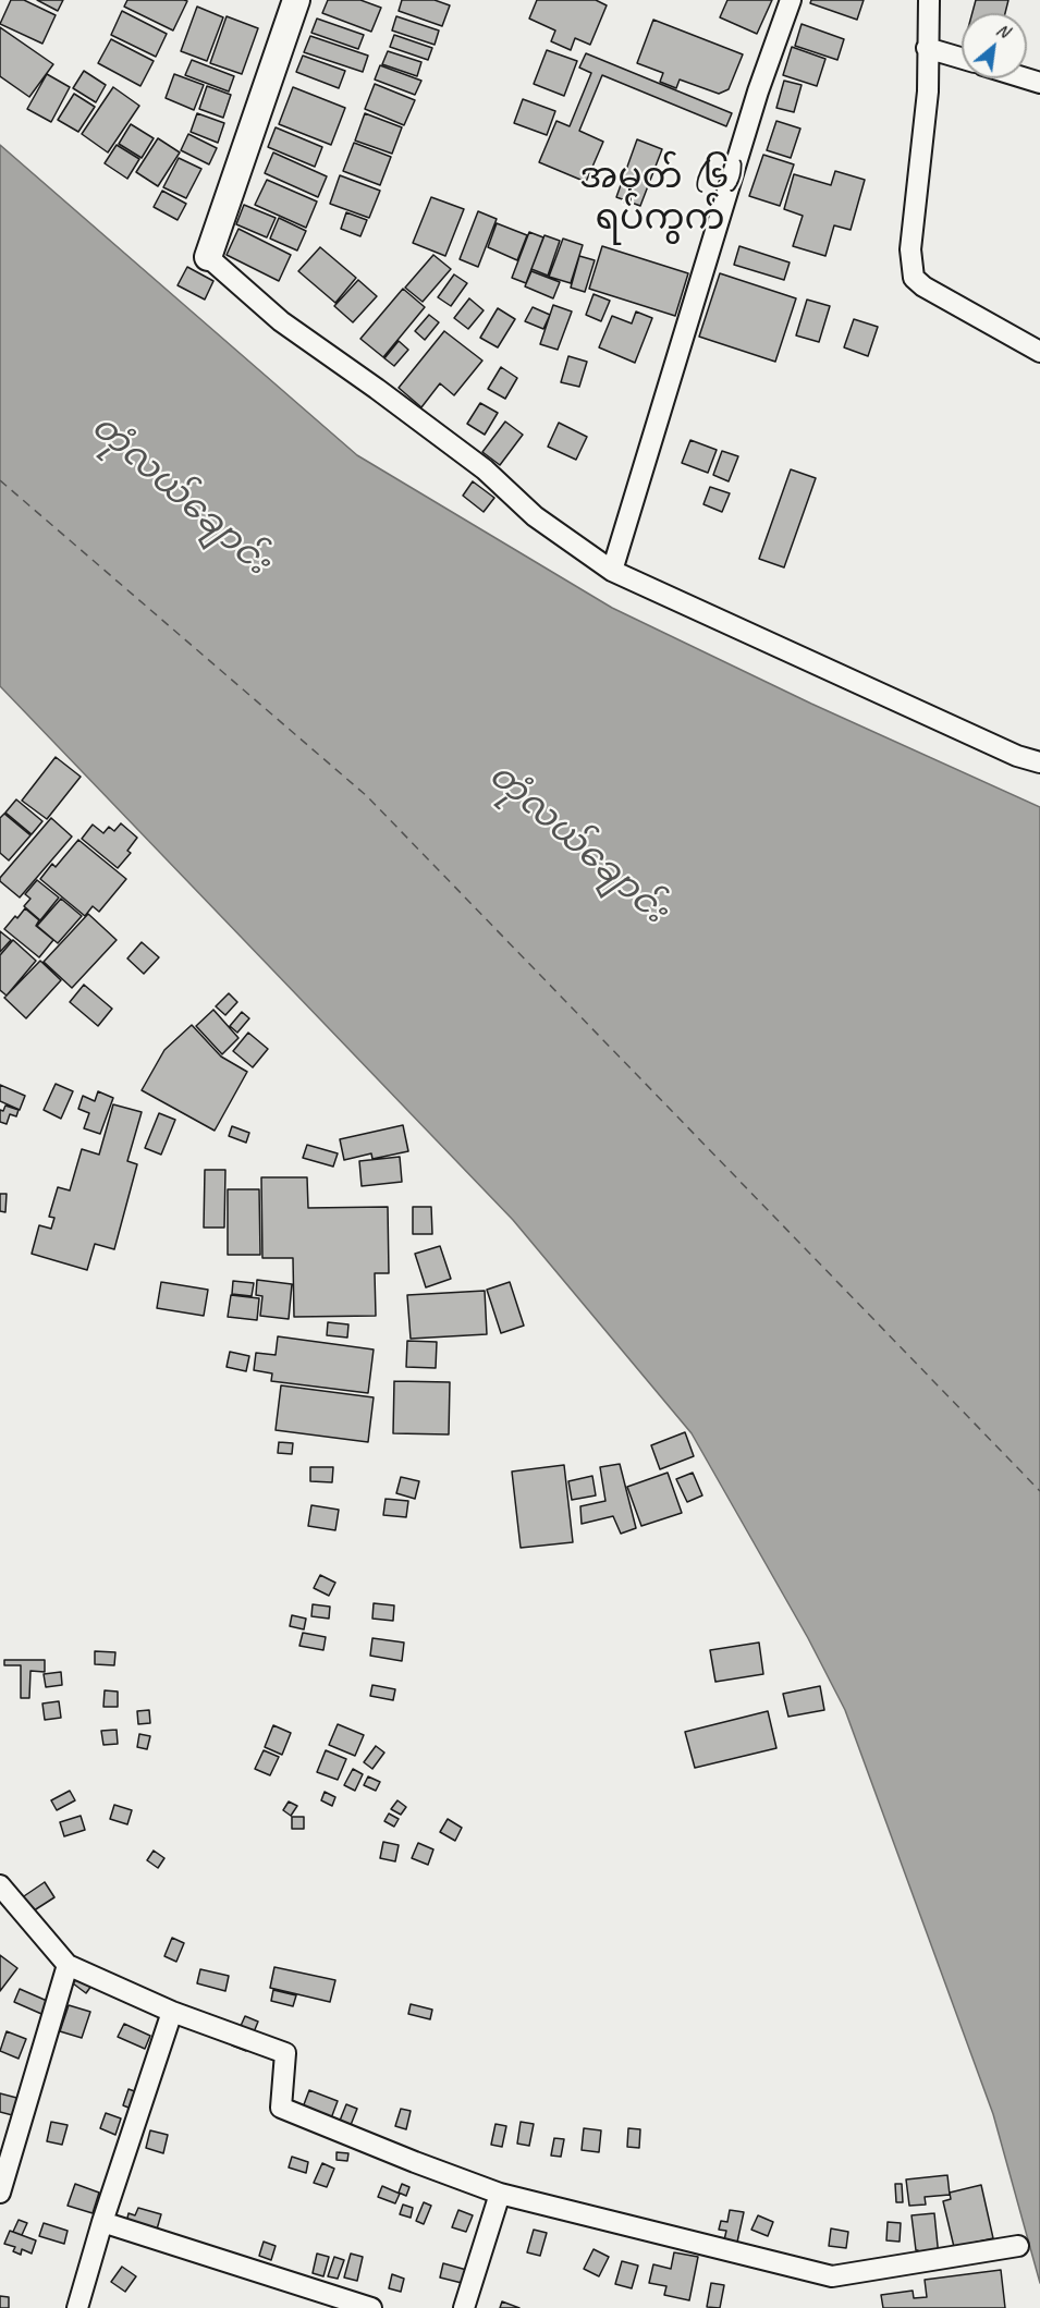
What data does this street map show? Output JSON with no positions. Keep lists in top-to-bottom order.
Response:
{
  "districts": ["အမှတ် (၆) ရပ်ကွက်"],
  "water": ["တုံလယ်ချောင်း"],
  "north": "top right"
}
